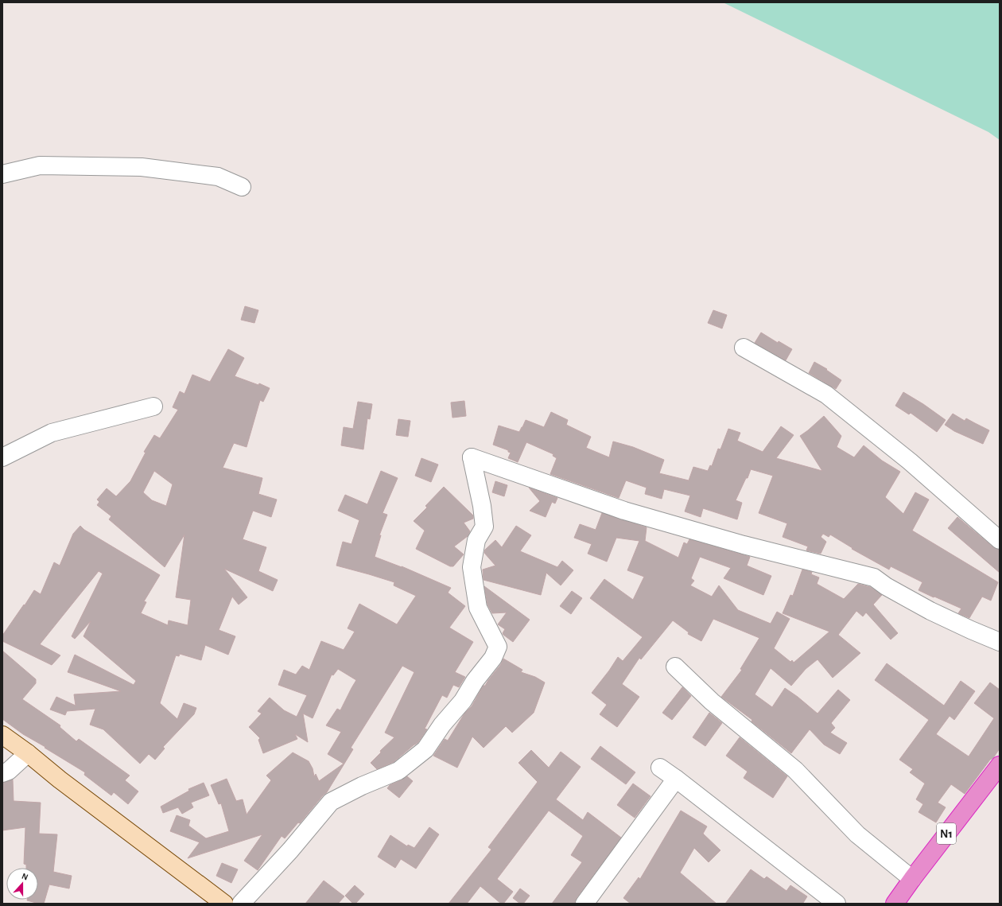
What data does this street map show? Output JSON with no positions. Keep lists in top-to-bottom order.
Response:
{
  "streets": {
    "highway": ["N1"]
  },
  "north": "top"
}
